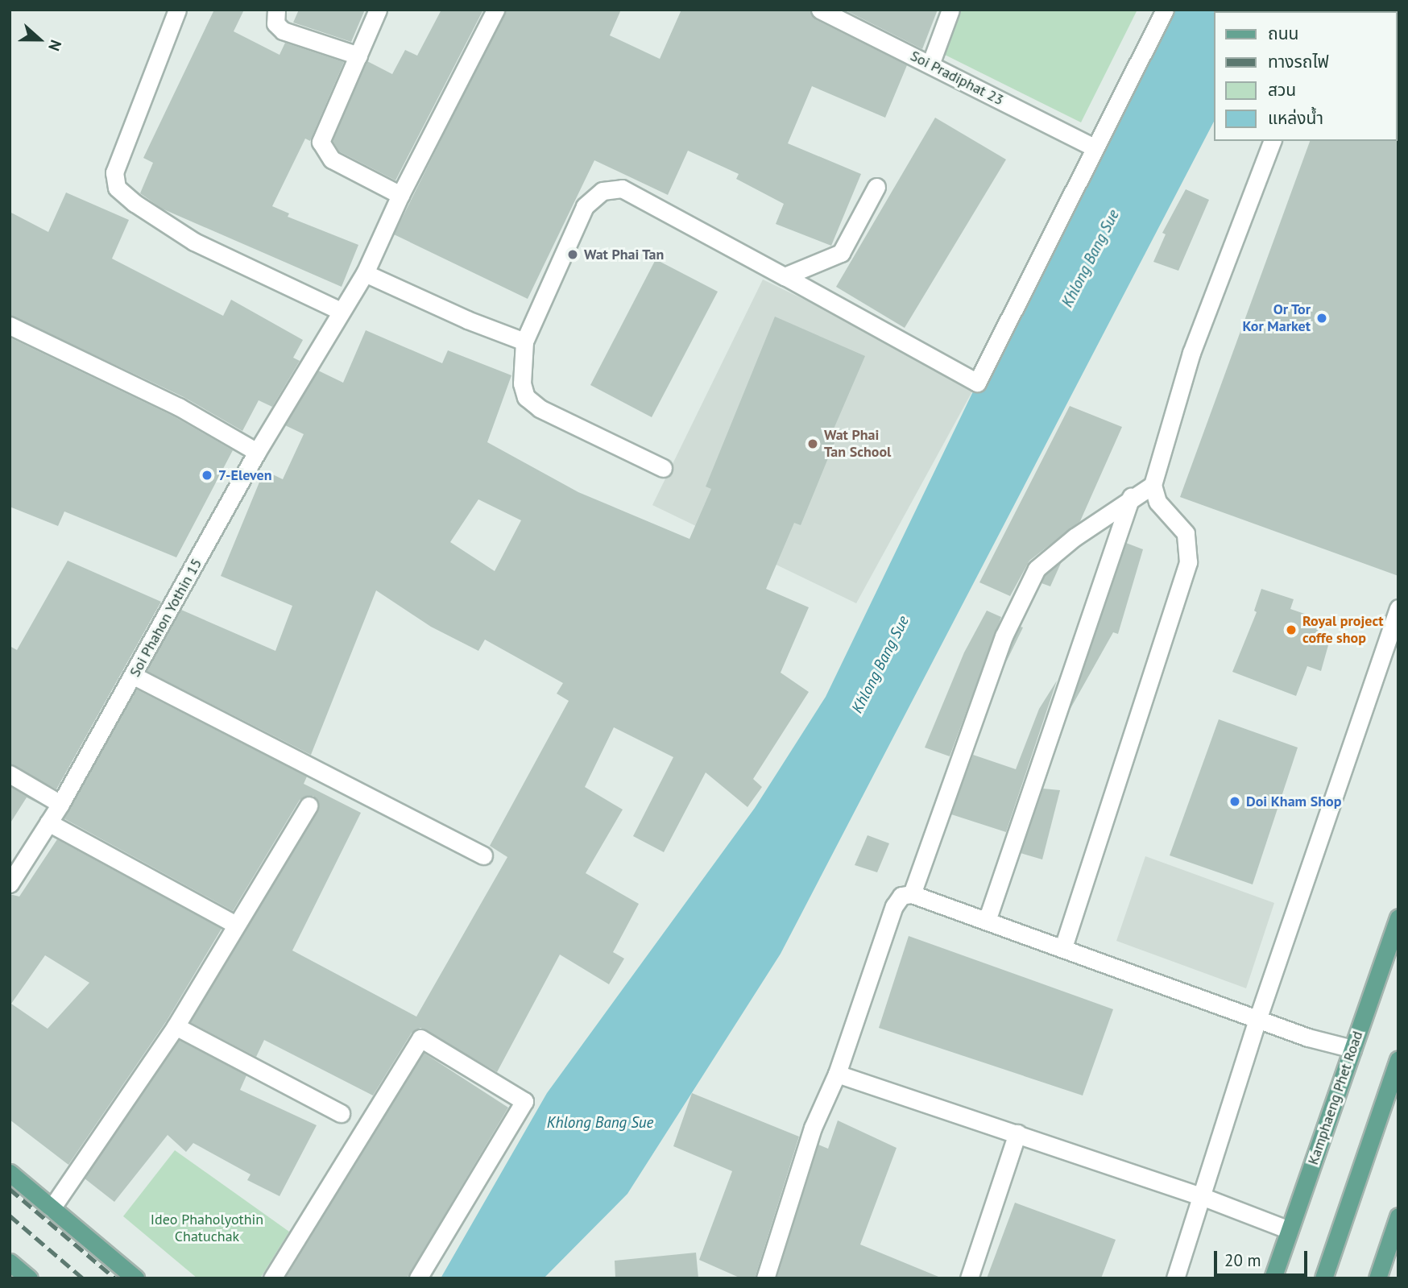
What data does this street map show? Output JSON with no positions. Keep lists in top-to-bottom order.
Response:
{
  "streets": {
    "main road": ["Kamphaeng Phet Road"],
    "street": ["Soi Pradiphat 23", "Soi Phahon Yothin 15"]
  },
  "water": ["Khlong Bang Sue"],
  "parks": ["Ideo Phaholyothin Chatuchak"],
  "places": [
    "Wat Phai Tan",
    "Or Tor Kor Market",
    "Wat Phai Tan School",
    "7-Eleven",
    "Royal project coffe shop",
    "Doi Kham Shop"
  ],
  "legend": [
    "ถนน",
    "ทางรถไฟ",
    "สวน",
    "แหล่งน้ำ"
  ],
  "scale_bar": "20 m",
  "north": "right"
}
